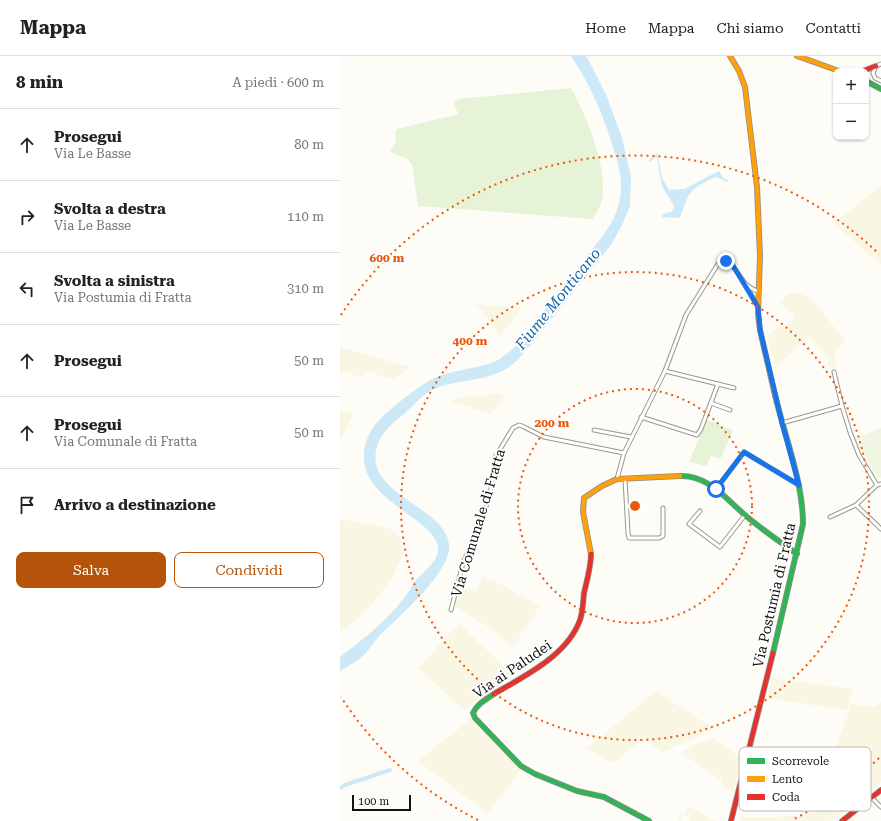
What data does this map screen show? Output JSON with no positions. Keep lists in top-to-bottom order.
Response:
{
  "streets": {
    "main road": ["Via Postumia di Fratta", "Via ai Paludei"],
    "street": ["Via Comunale di Fratta"]
  },
  "water": ["Fiume Monticano"],
  "legend": ["Scorrevole", "Lento", "Coda"],
  "scale_bar": "100 m",
  "page": {
    "header": "Mappa",
    "nav": [
      "Home",
      "Mappa",
      "Chi siamo",
      "Contatti"
    ],
    "heading": ["8 min", "A piedi · 600 m"],
    "map_buttons": ["+", "−"],
    "list": [
      ["Prosegui", "Via Le Basse", "80 m"],
      ["Svolta a destra", "Via Le Basse", "110 m"],
      ["Svolta a sinistra", "Via Postumia di Fratta", "310 m"],
      ["Prosegui", "50 m"],
      ["Prosegui", "Via Comunale di Fratta", "50 m"],
      "Arrivo a destinazione"
    ],
    "buttons": ["Salva", "Condividi"],
    "scale": "100 m"
  },
  "rings": ["600 m", "400 m", "200 m"]
}
